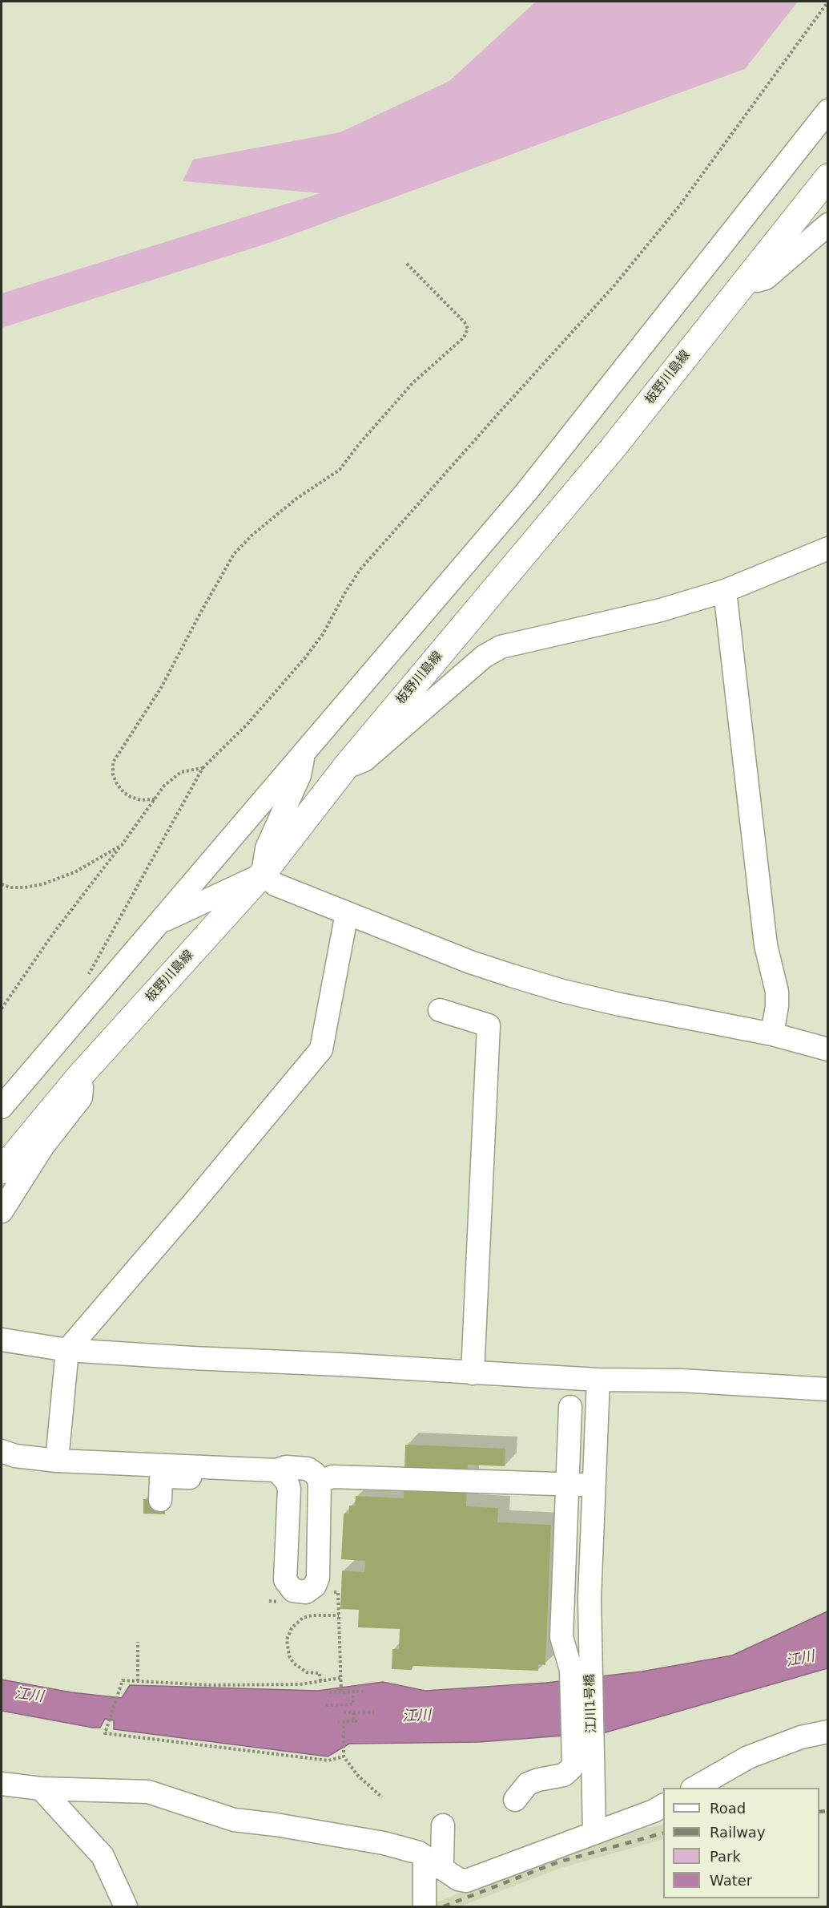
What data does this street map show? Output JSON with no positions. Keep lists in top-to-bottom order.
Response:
{
  "streets": {
    "main road": ["板野川島線"],
    "street": ["江川1号橋"]
  },
  "water": ["江川"],
  "legend": [
    "Road",
    "Railway",
    "Park",
    "Water"
  ]
}
